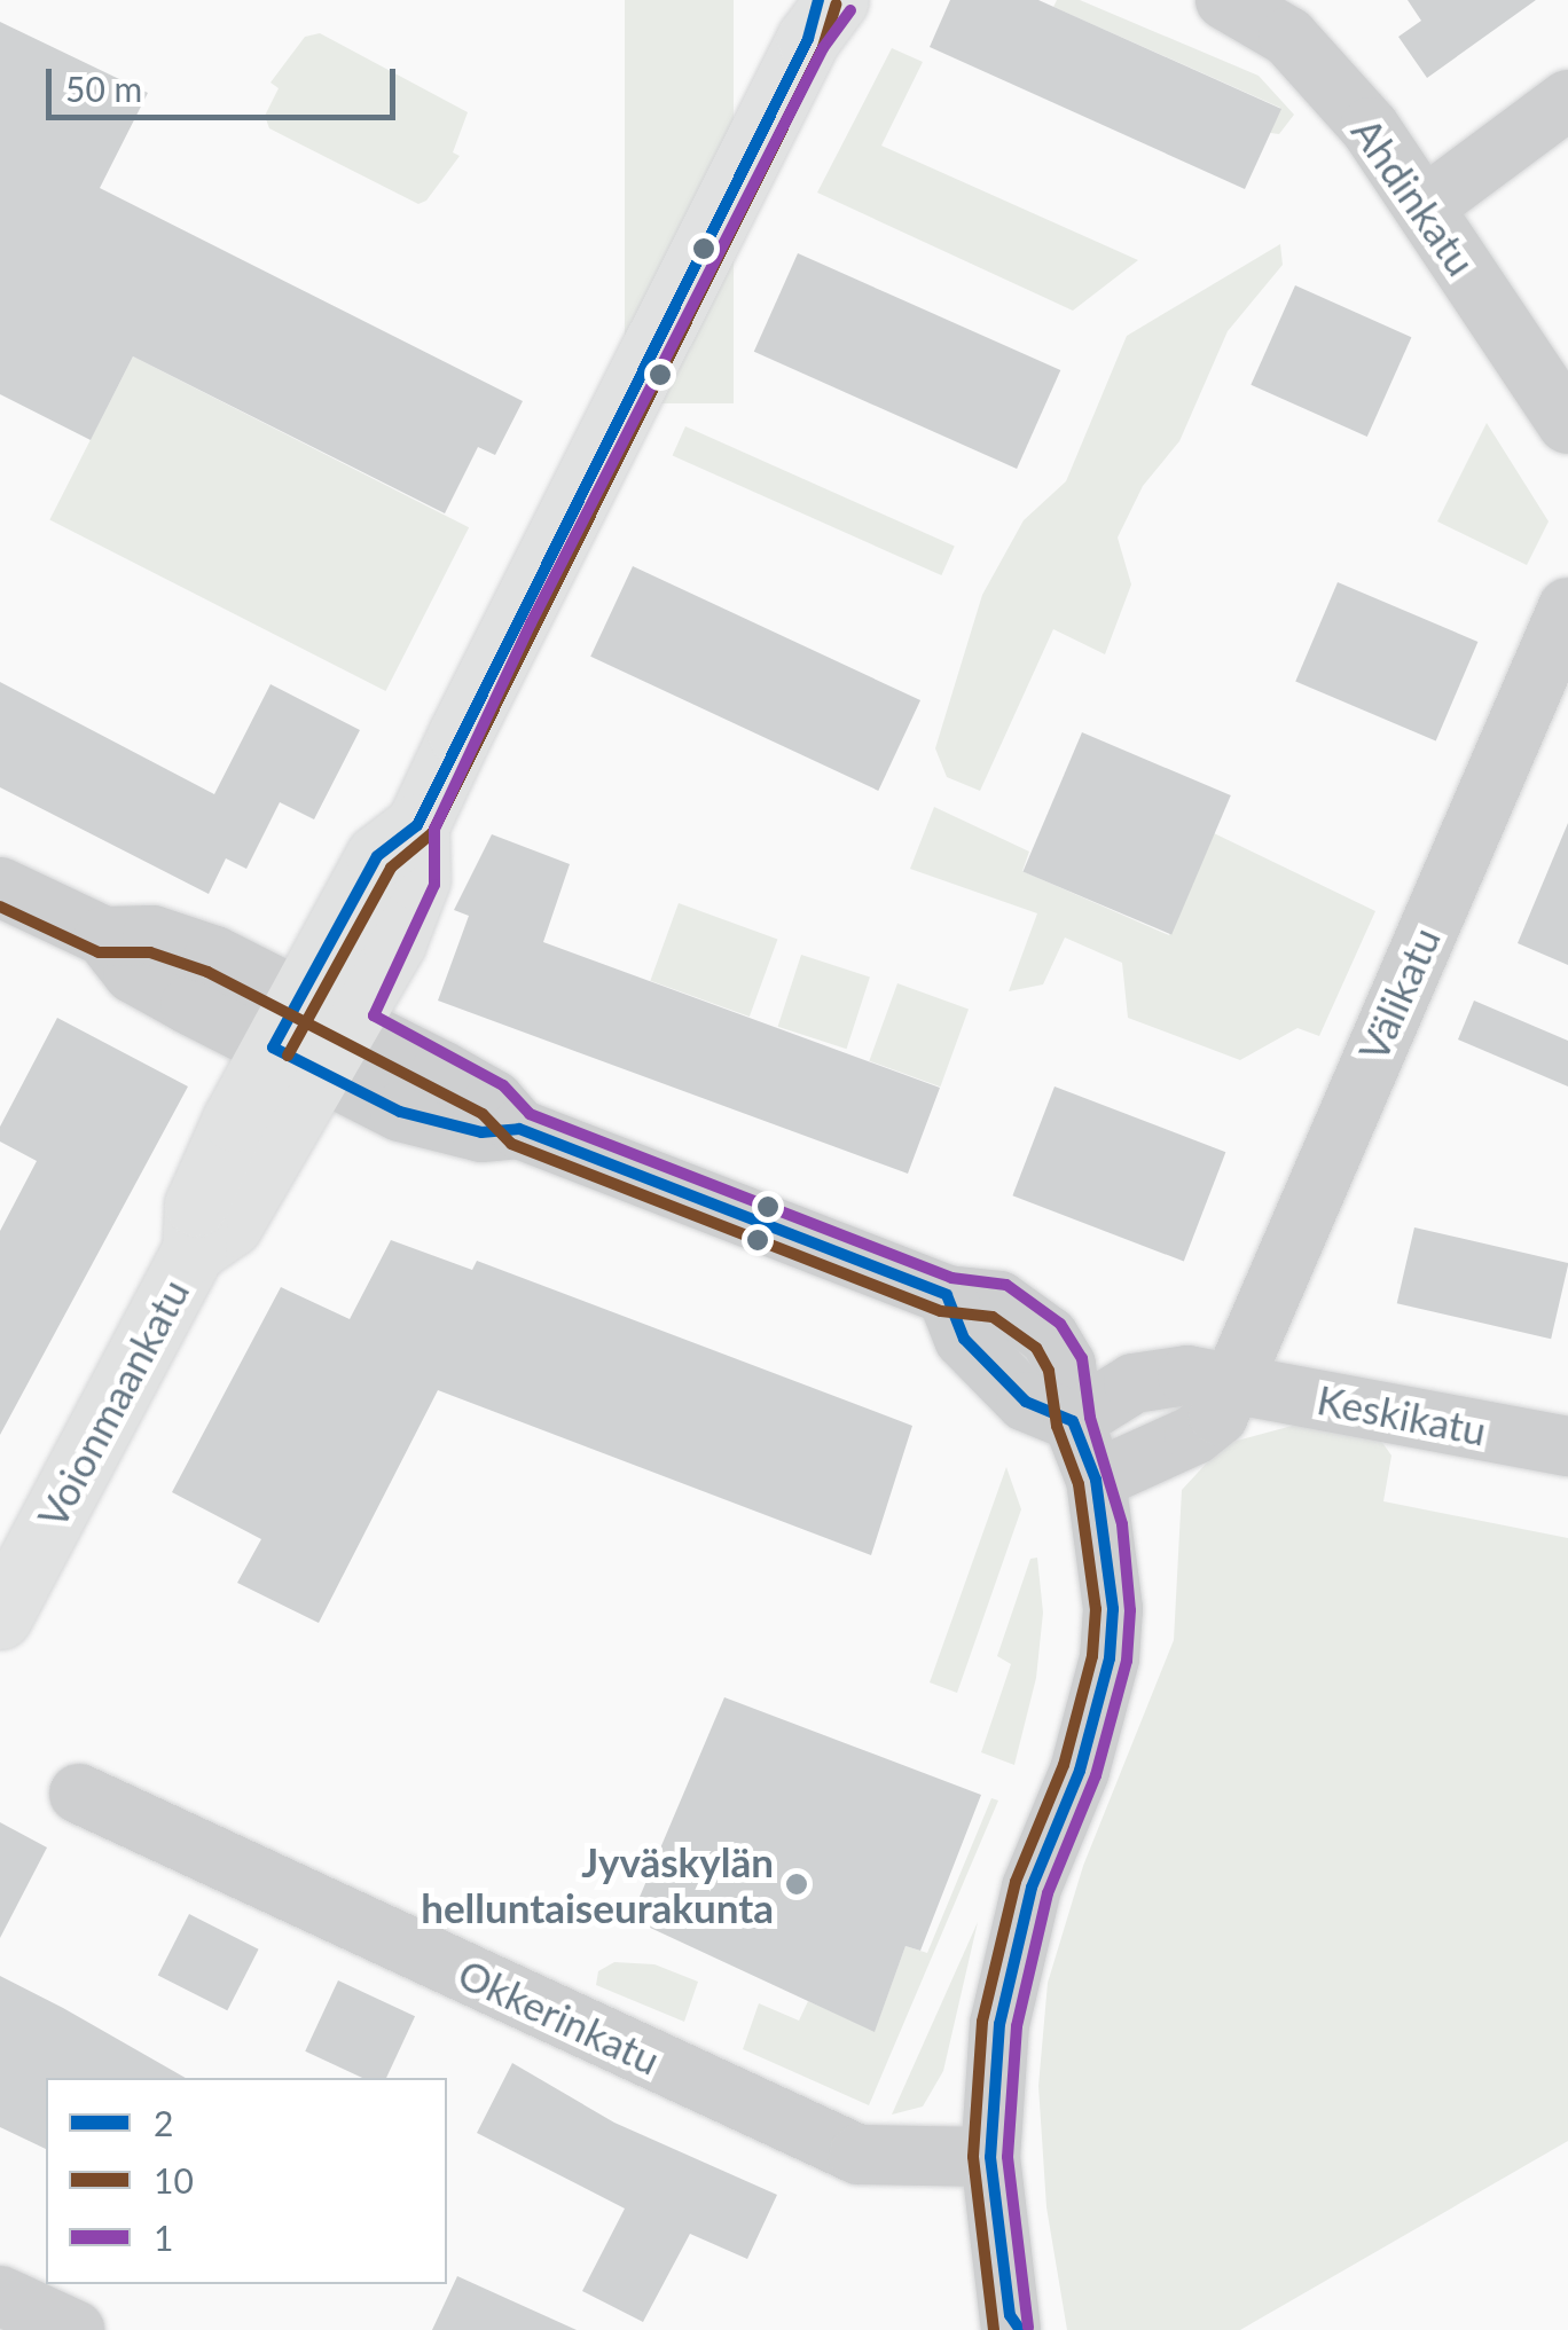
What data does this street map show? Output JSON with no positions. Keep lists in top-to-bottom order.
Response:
{
  "streets": {
    "main road": ["Voionmaankatu"],
    "street": [
      "Ahdinkatu",
      "Välikatu",
      "Keskikatu",
      "Okkerinkatu"
    ]
  },
  "crossings": [
    ["Välikatu", "Keskikatu"]
  ],
  "places": ["Jyväskylän helluntaiseurakunta"],
  "lines": ["transit line 2", "transit line 10", "transit line 1"],
  "legend": ["2", "10", "1"],
  "scale_bar": "50 m"
}
